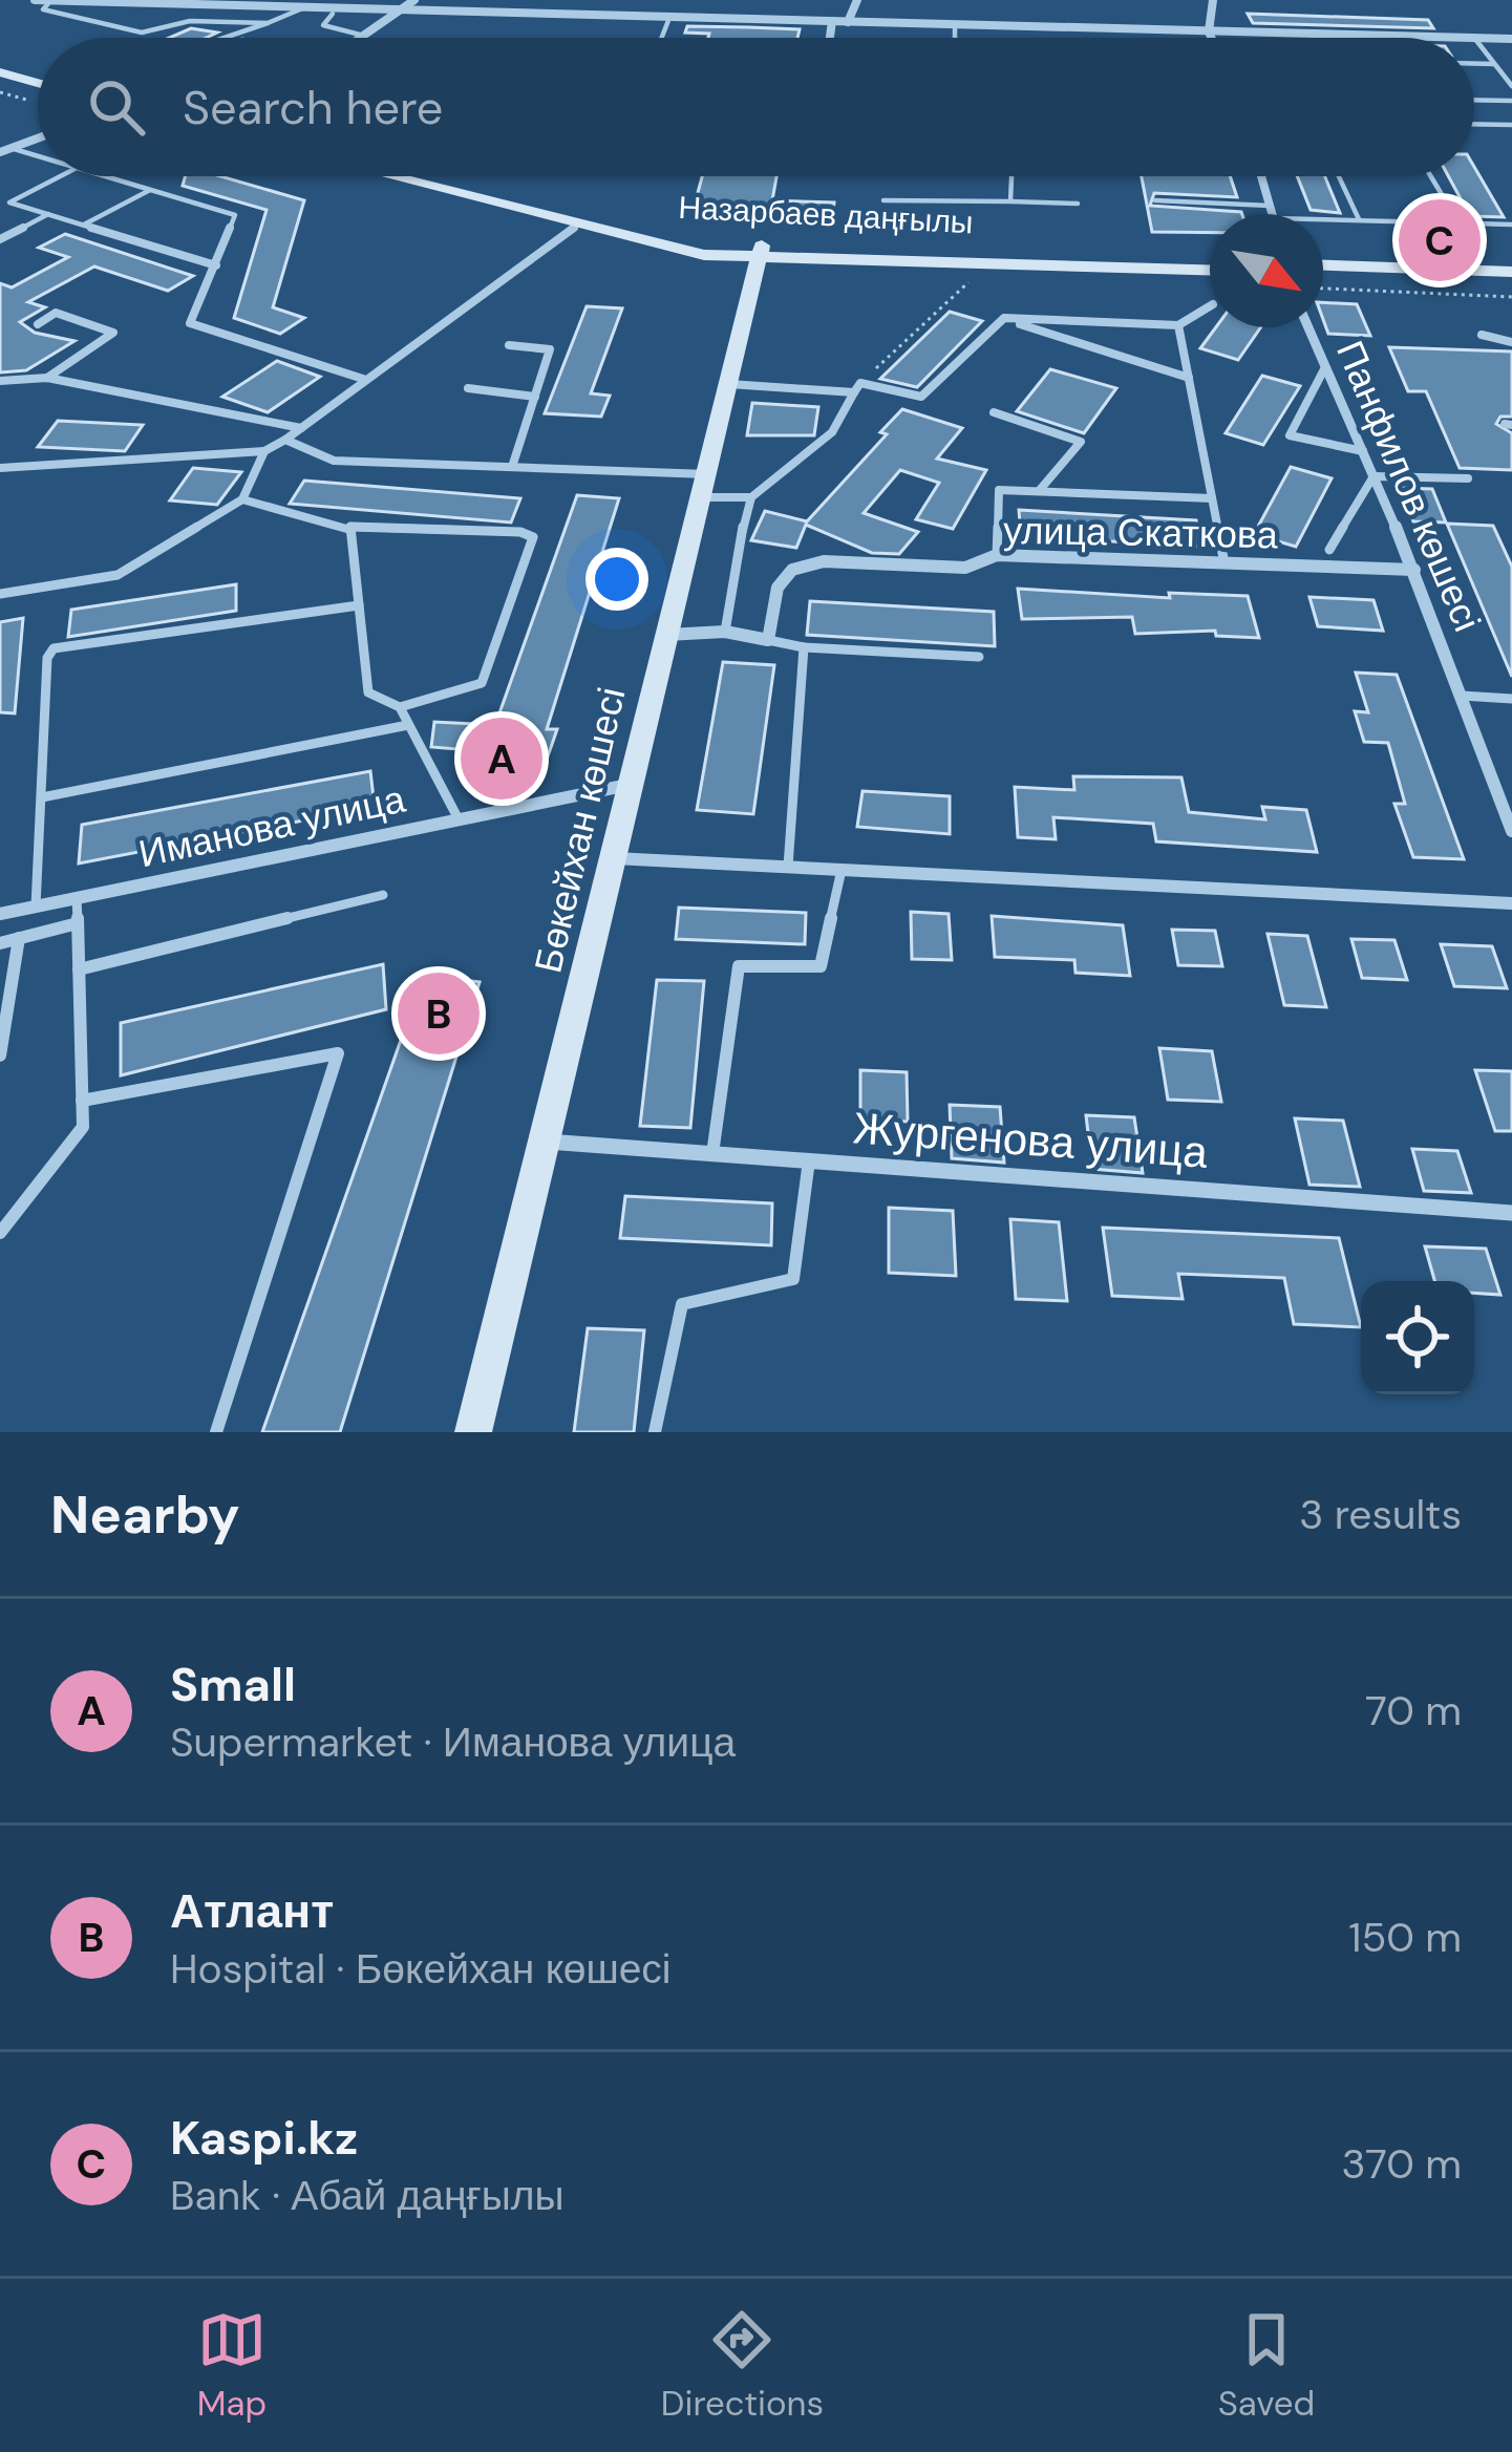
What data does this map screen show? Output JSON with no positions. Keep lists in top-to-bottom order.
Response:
{
  "streets": {
    "main road": ["Назарбаев даңғылы", "Бөкейхан көшесі"],
    "street": [
      "Панфилов көшесі",
      "улица Скаткова",
      "Иманова улица",
      "Жургенова улица"
    ]
  },
  "crossings": [
    ["Назарбаев даңғылы", "Бөкейхан көшесі"],
    ["Панфилов көшесі", "улица Скаткова"],
    ["Иманова улица", "Бөкейхан көшесі"],
    ["Бөкейхан көшесі", "Жургенова улица"]
  ],
  "north": "bottom right",
  "page": {
    "search": "Search here",
    "pins": ["C", "A", "B"],
    "heading": ["Nearby", "3 results"],
    "list": [
      {
        "mark": "A",
        "name": "Small",
        "note": "Supermarket · Иманова улица",
        "value": "70 m"
      },
      {
        "mark": "B",
        "name": "Атлант",
        "note": "Hospital · Бөкейхан көшесі",
        "value": "150 m"
      },
      {
        "mark": "C",
        "name": "Kaspi.kz",
        "note": "Bank · Абай даңғылы",
        "value": "370 m"
      }
    ],
    "nav": ["Map", "Directions", "Saved"]
  }
}
